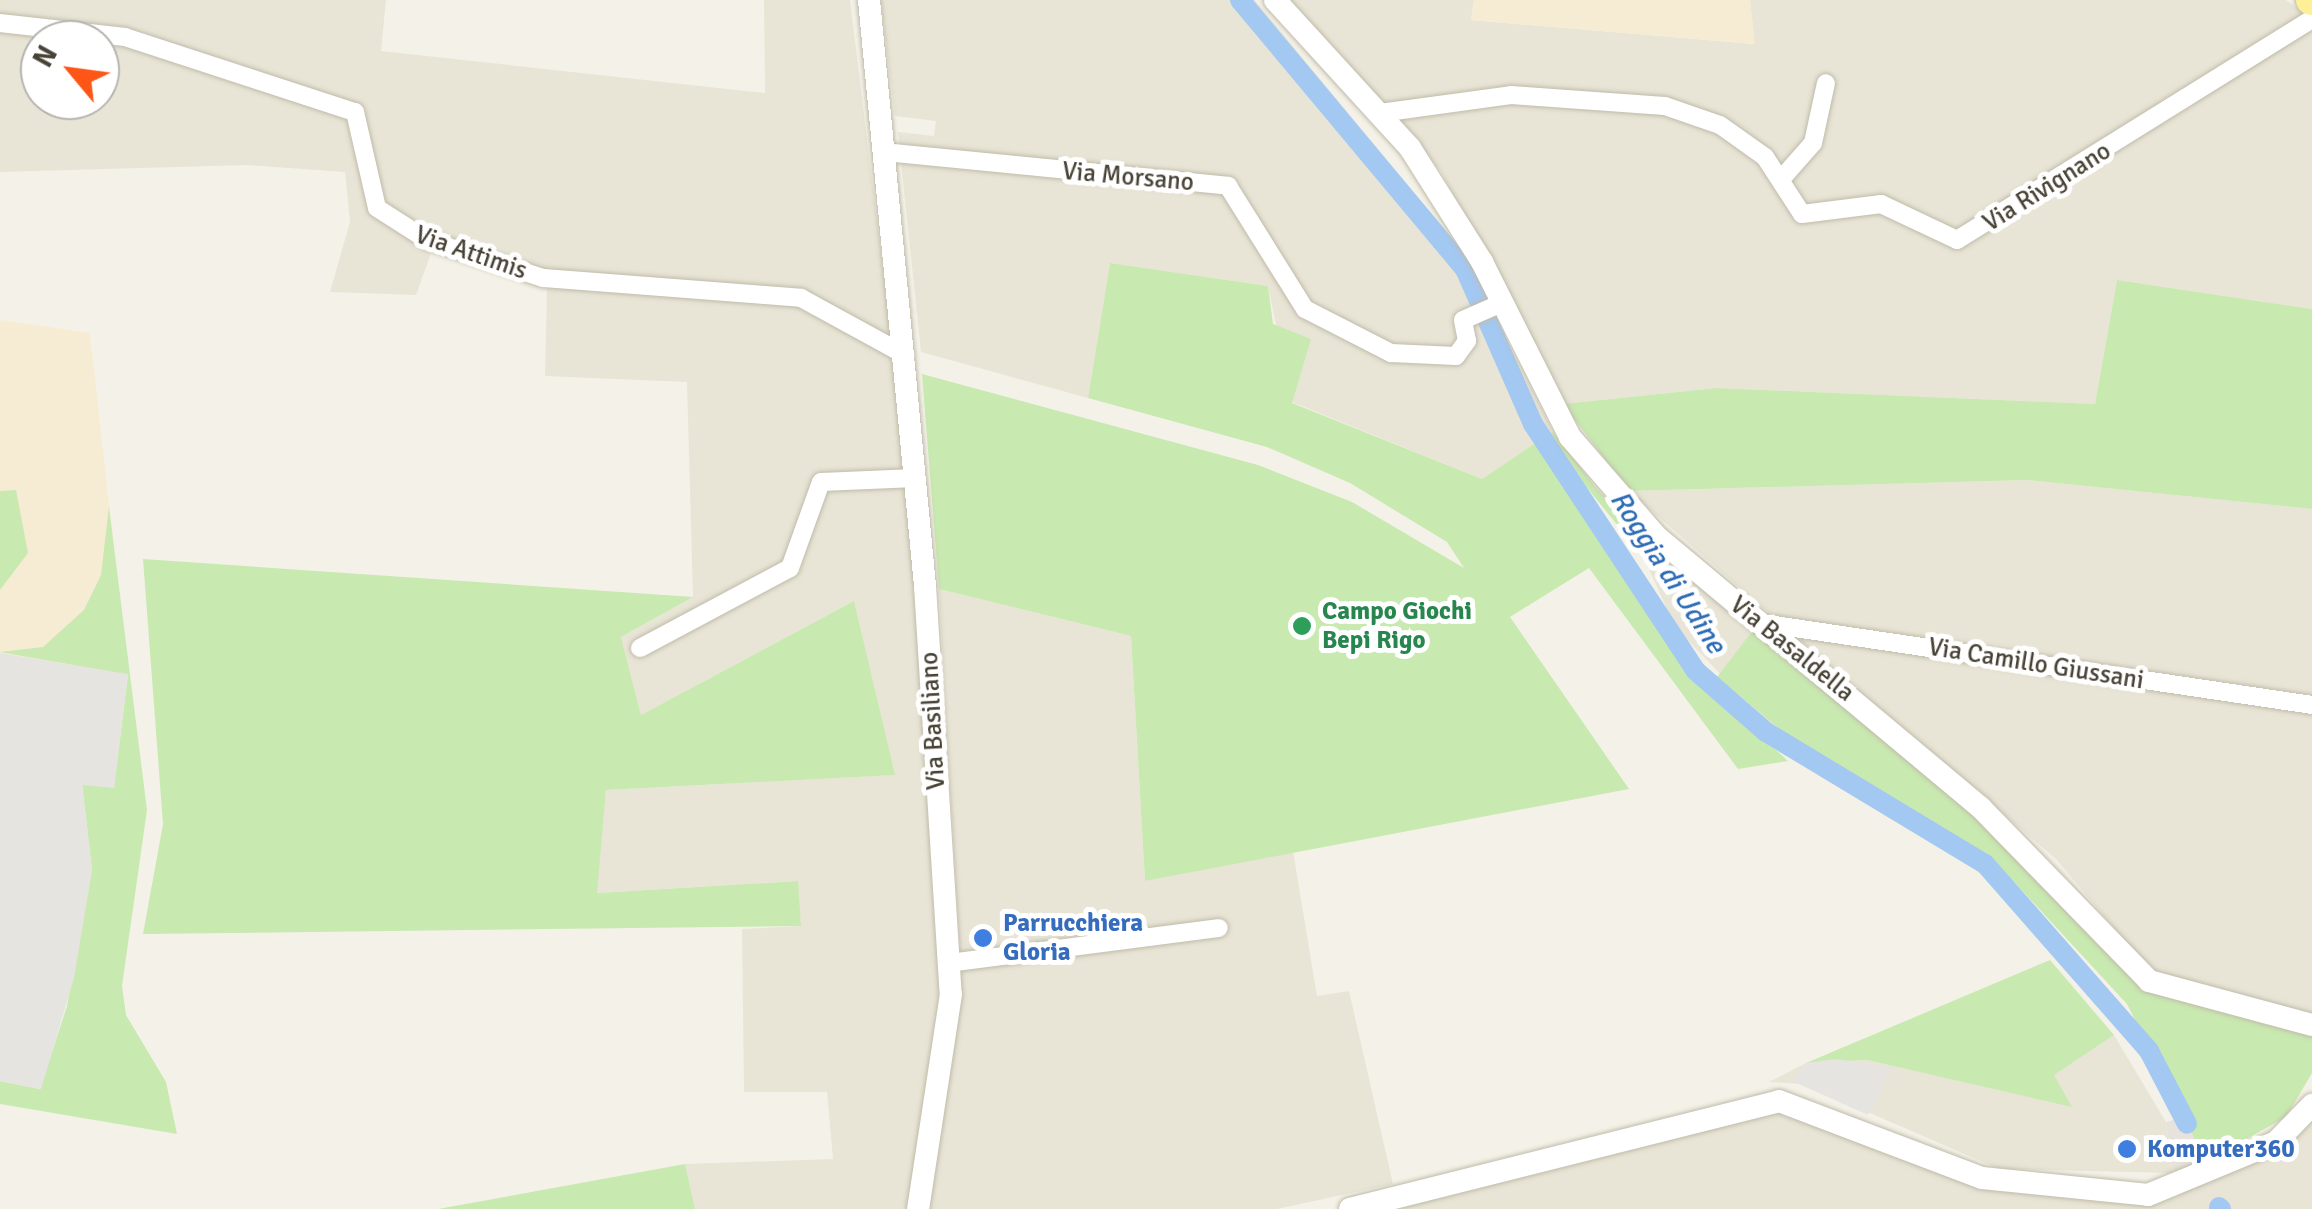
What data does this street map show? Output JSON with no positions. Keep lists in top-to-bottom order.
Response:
{
  "streets": {
    "street": [
      "Via Morsano",
      "Via Rivignano",
      "Via Attimis",
      "Via Basaldella",
      "Via Camillo Giussani",
      "Via Basiliano"
    ]
  },
  "crossings": [
    ["Via Morsano", "Via Basaldella"],
    ["Via Morsano", "Via Basiliano"],
    ["Via Rivignano", "Via Basaldella"],
    ["Via Attimis", "Via Basiliano"],
    ["Via Basaldella", "Via Camillo Giussani"]
  ],
  "water": ["Roggia di Udine"],
  "places": ["Campo Giochi Bepi Rigo", "Parrucchiera Gloria", "Komputer360"],
  "north": "top left"
}
